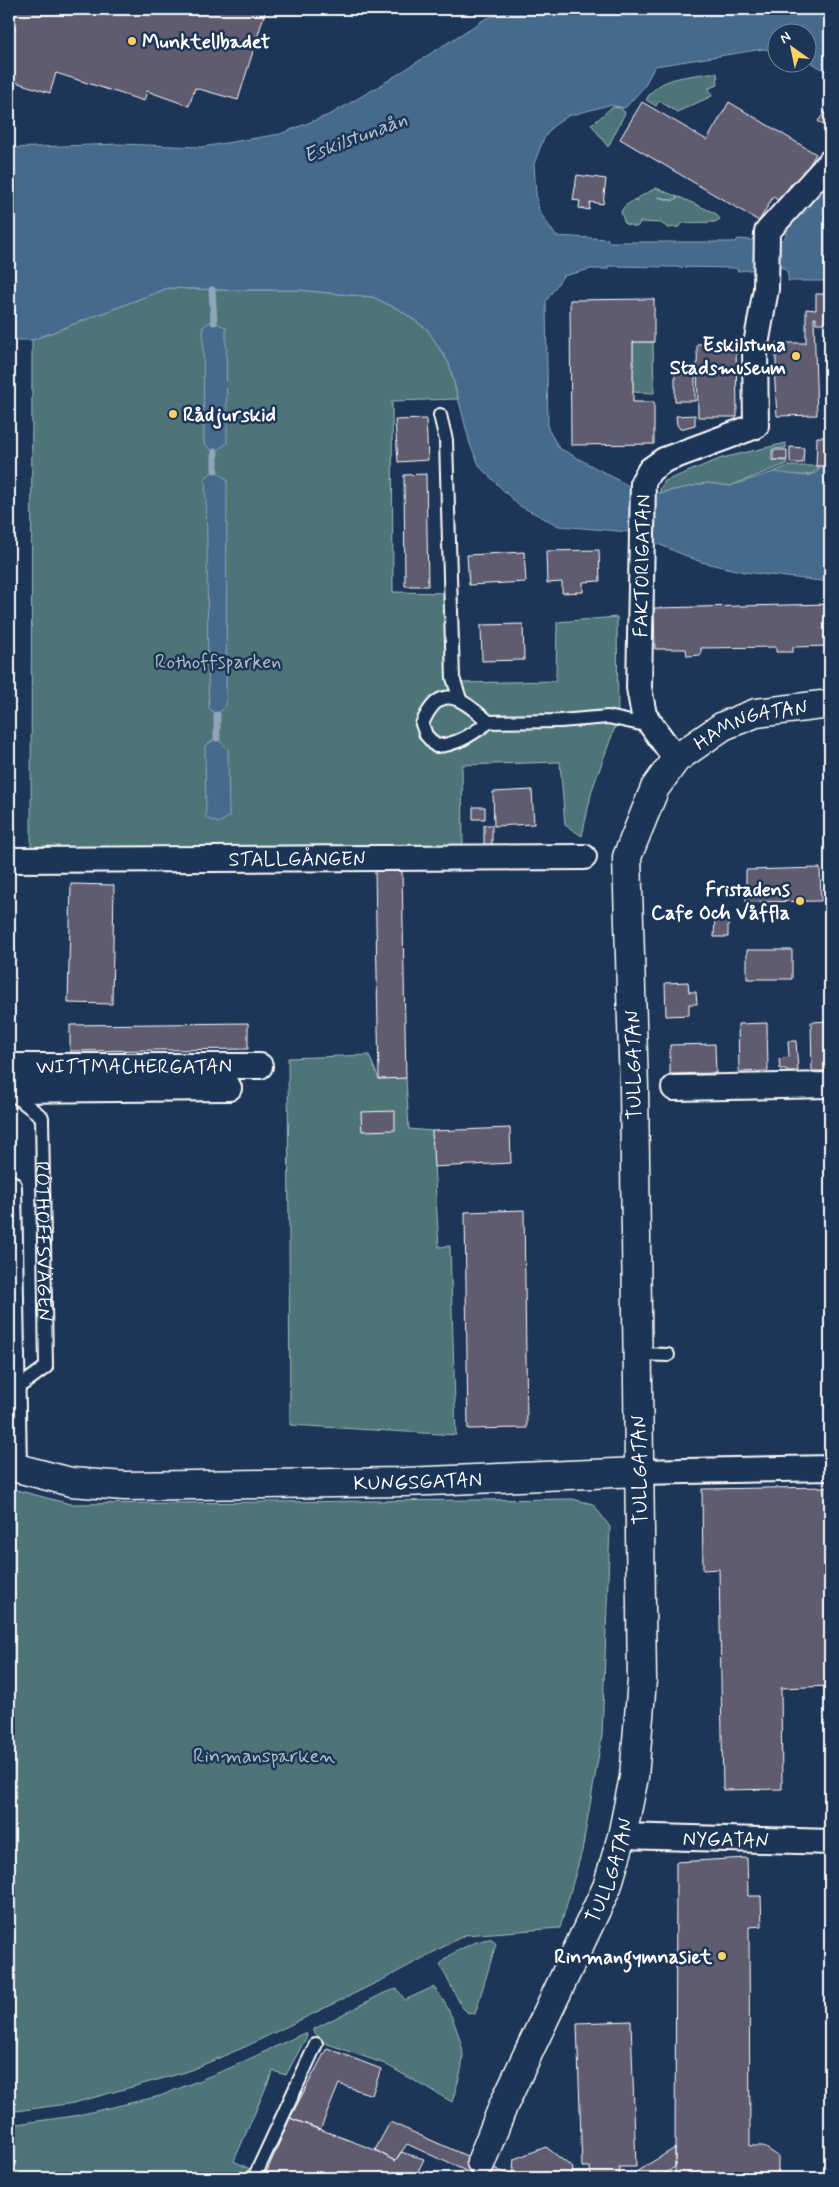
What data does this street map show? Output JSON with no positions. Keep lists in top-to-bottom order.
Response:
{
  "streets": {
    "street": [
      "FAKTORIGATAN",
      "HAMNGATAN",
      "STALLGÅNGEN",
      "TULLGATAN",
      "WITTMACHERGATAN",
      "ROTHOFFSVÄGEN",
      "KUNGSGATAN",
      "NYGATAN"
    ]
  },
  "crossings": [
    ["FAKTORIGATAN", "HAMNGATAN"],
    ["FAKTORIGATAN", "TULLGATAN"],
    ["HAMNGATAN", "TULLGATAN"],
    ["TULLGATAN", "KUNGSGATAN"],
    ["TULLGATAN", "NYGATAN"],
    ["WITTMACHERGATAN", "ROTHOFFSVÄGEN"],
    ["ROTHOFFSVÄGEN", "KUNGSGATAN"]
  ],
  "water": ["Eskilstunaån"],
  "parks": ["Rothoffsparken", "Rinmansparken"],
  "places": [
    "Munktellbadet",
    "Eskilstuna Stadsmuseum",
    "Rådjurskid",
    "Fristadens Cafe Och Våffla",
    "Rinmangymnasiet"
  ],
  "north": "top left"
}
